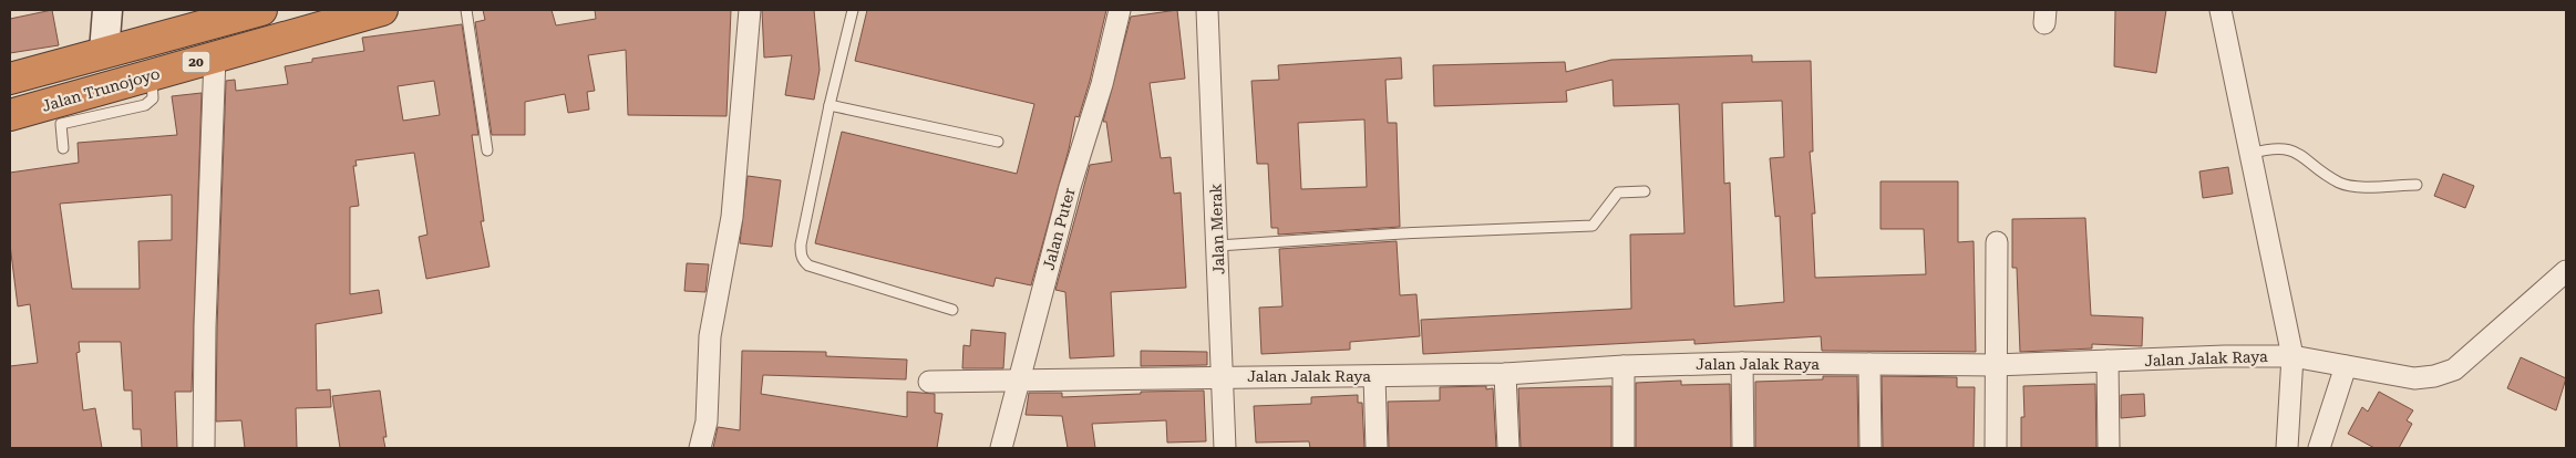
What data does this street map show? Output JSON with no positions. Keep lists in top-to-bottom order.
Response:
{
  "streets": {
    "highway": ["20", "Jalan Trunojoyo"],
    "street": ["Jalan Puter", "Jalan Merak", "Jalan Jalak Raya"]
  },
  "crossings": [
    ["Jalan Puter", "Jalan Jalak Raya"],
    ["Jalan Merak", "Jalan Jalak Raya"]
  ]
}
